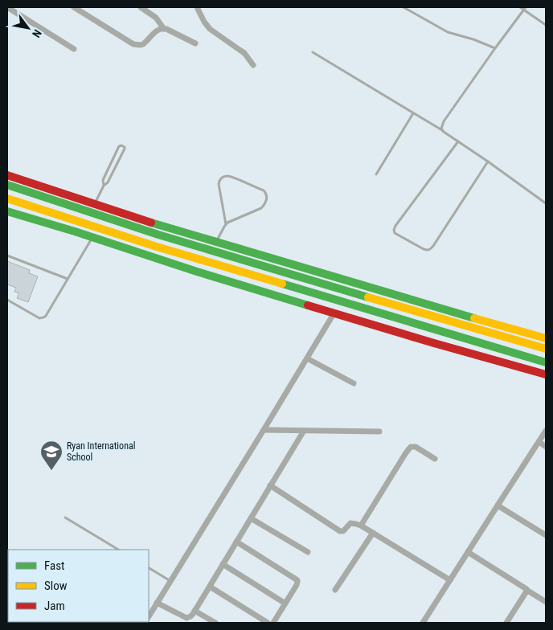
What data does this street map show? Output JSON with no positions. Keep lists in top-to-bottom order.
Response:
{
  "places": {
    "school or university": ["Ryan International School"]
  },
  "legend": ["Fast", "Slow", "Jam"],
  "north": "bottom right"
}
